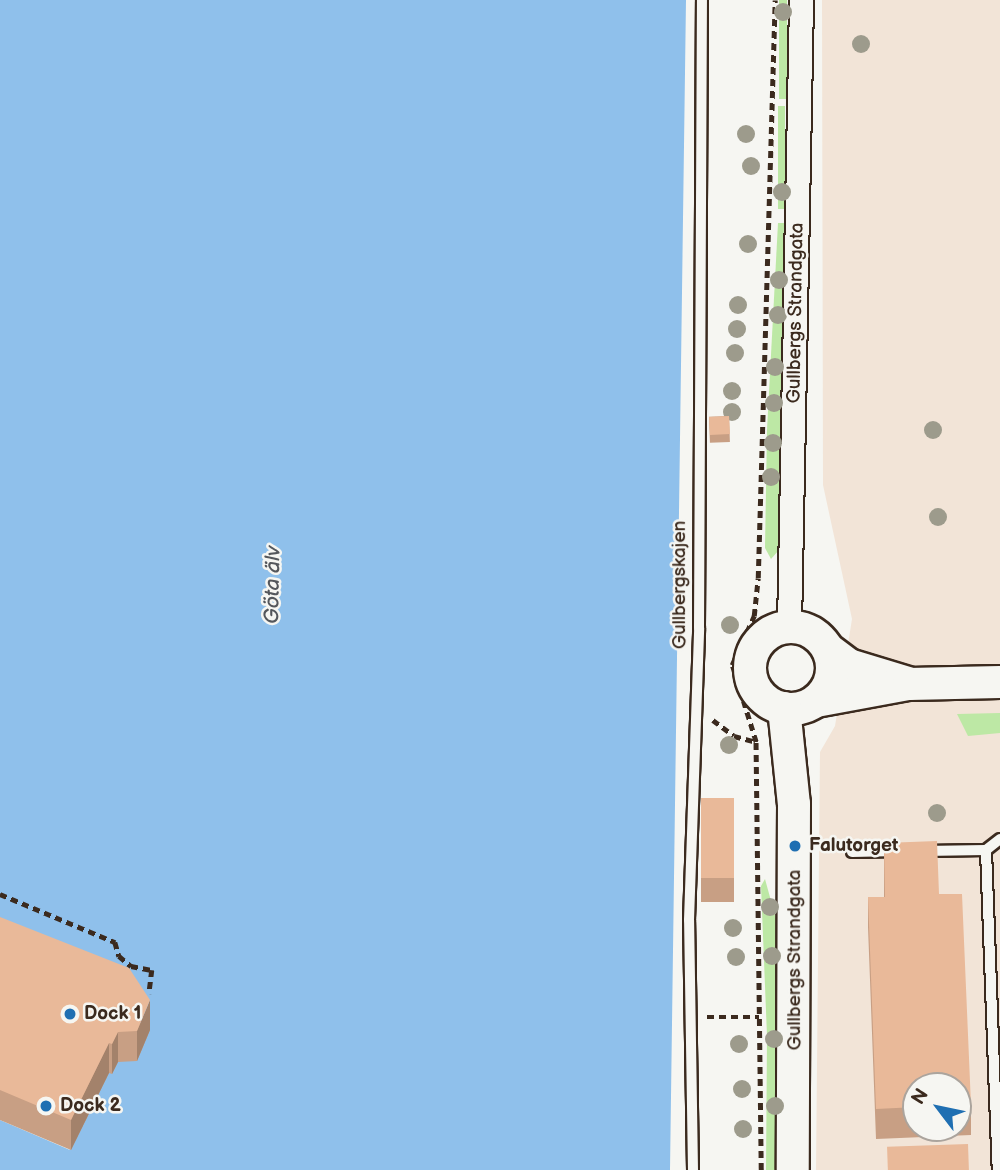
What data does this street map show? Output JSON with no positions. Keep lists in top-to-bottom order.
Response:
{
  "streets": {
    "street": ["Gullbergs Strandgata"],
    "lane": ["Gullbergskajen"]
  },
  "water": ["Göta älv"],
  "places": ["Falutorget", "Dock 1", "Dock 2"],
  "north": "top left"
}
